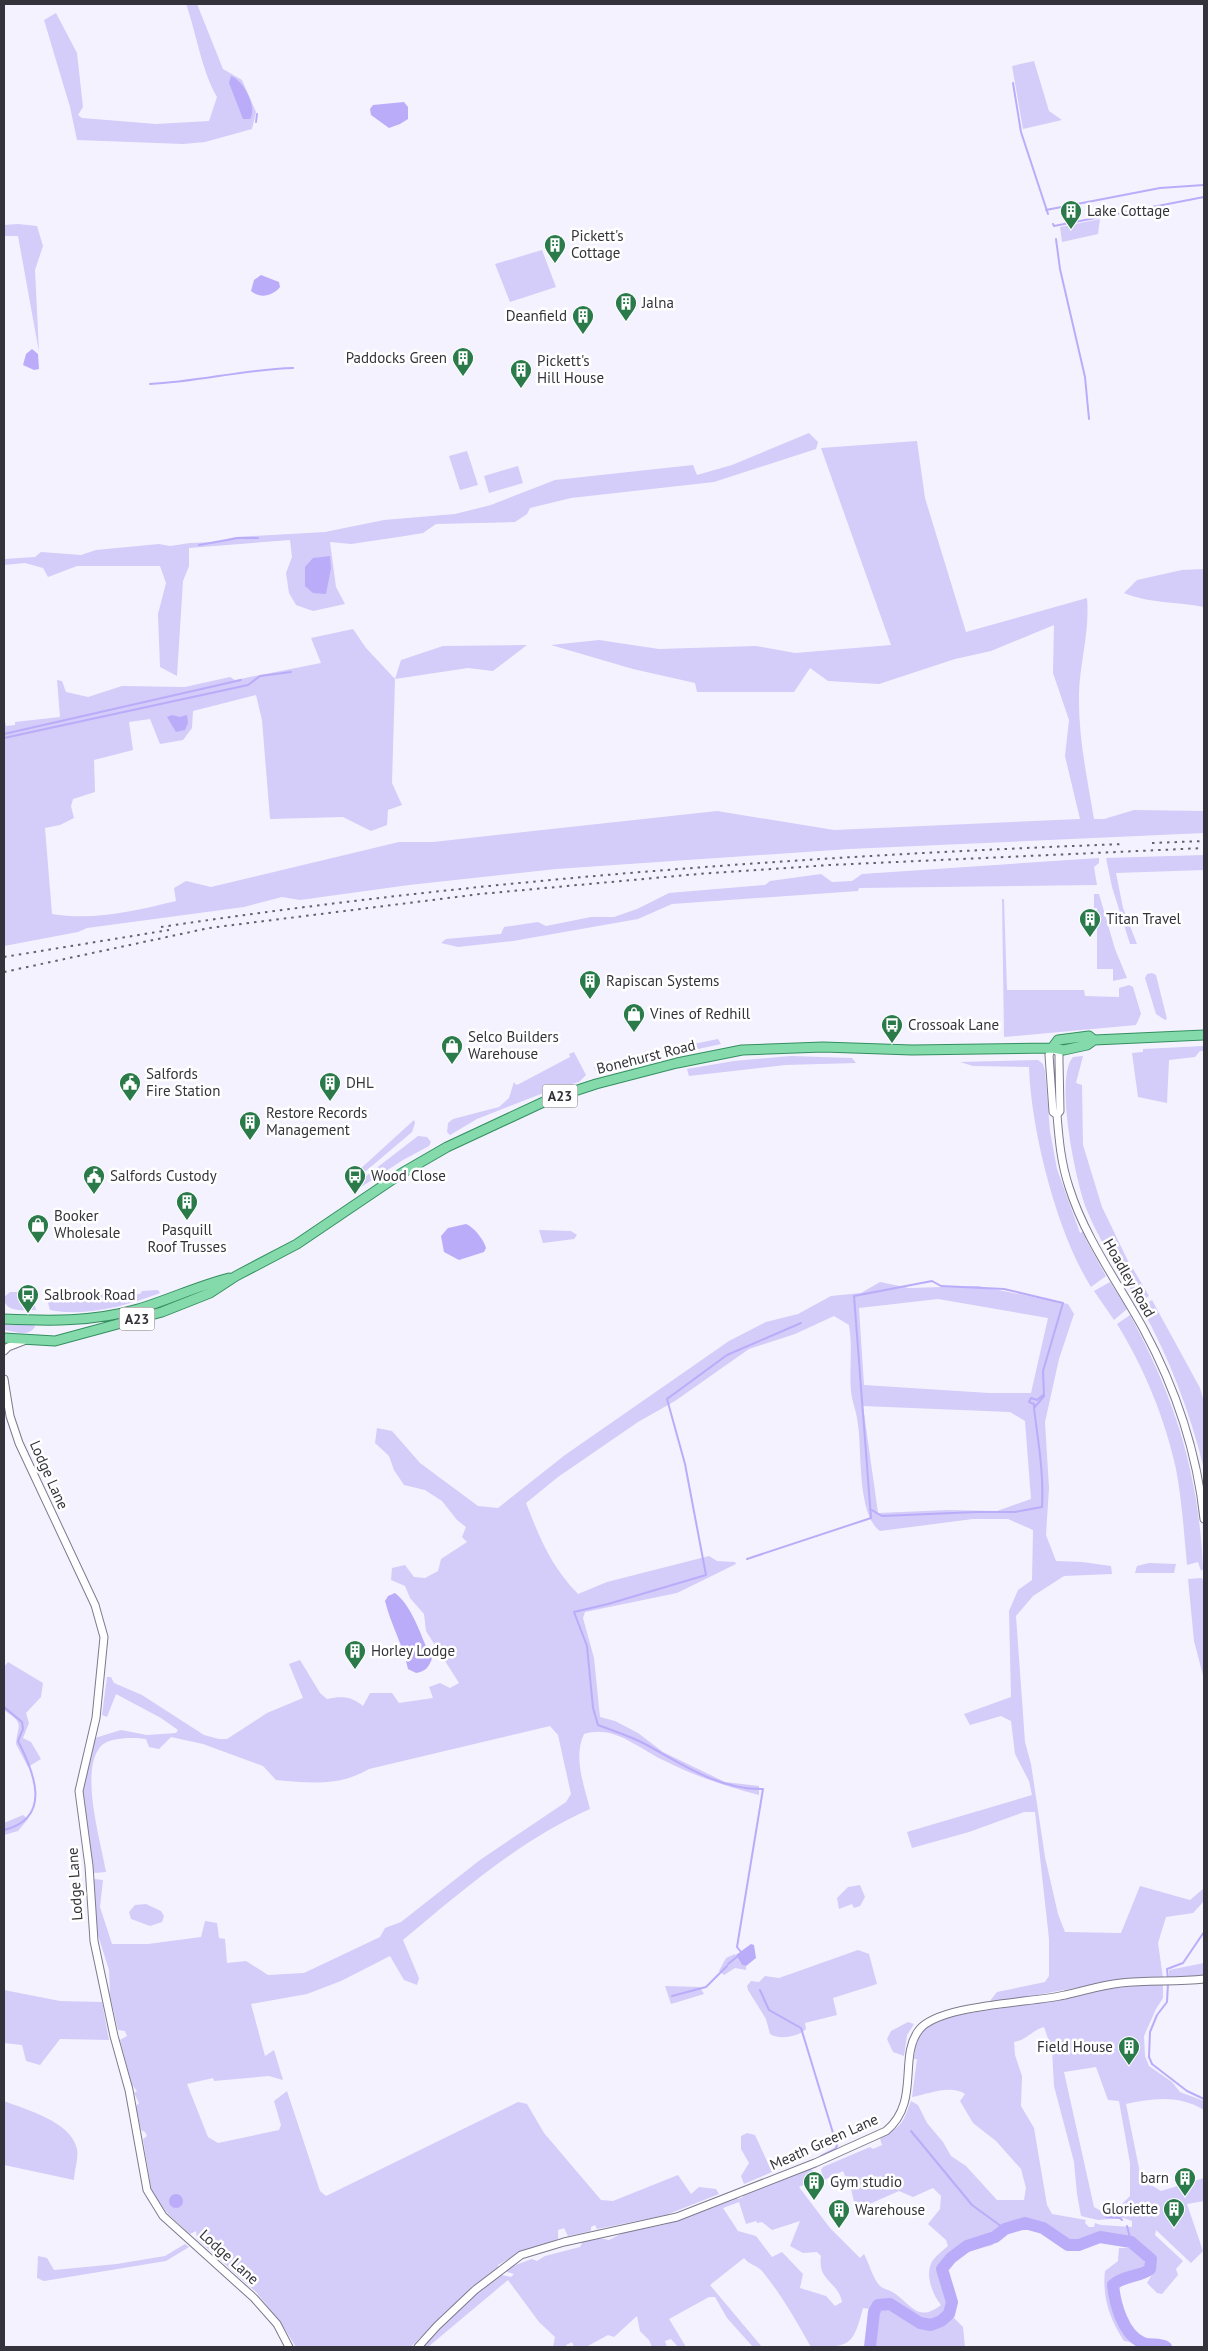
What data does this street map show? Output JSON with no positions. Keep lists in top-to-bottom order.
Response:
{
  "streets": {
    "main road": ["Bonehurst Road", "A23"],
    "street": ["Hoadley Road", "Lodge Lane", "Meath Green Lane"]
  },
  "crossings": [
    ["Bonehurst Road", "Hoadley Road"]
  ],
  "places": {
    "building": [
      "Lake Cottage",
      "Pickett's Cottage",
      "Jalna",
      "Deanfield",
      "Paddocks Green",
      "Pickett's Hill House",
      "Titan Travel",
      "Rapiscan Systems",
      "DHL",
      "Restore Records Management",
      "Pasquill Roof Trusses",
      "Horley Lodge",
      "Field House",
      "barn",
      "Gym studio",
      "Gloriette",
      "Warehouse"
    ],
    "shop": ["Vines of Redhill", "Selco Builders Warehouse", "Booker Wholesale"],
    "bus stop": ["Crossoak Lane", "Wood Close", "Salbrook Road"],
    "public building": ["Salfords Fire Station", "Salfords Custody"]
  }
}
